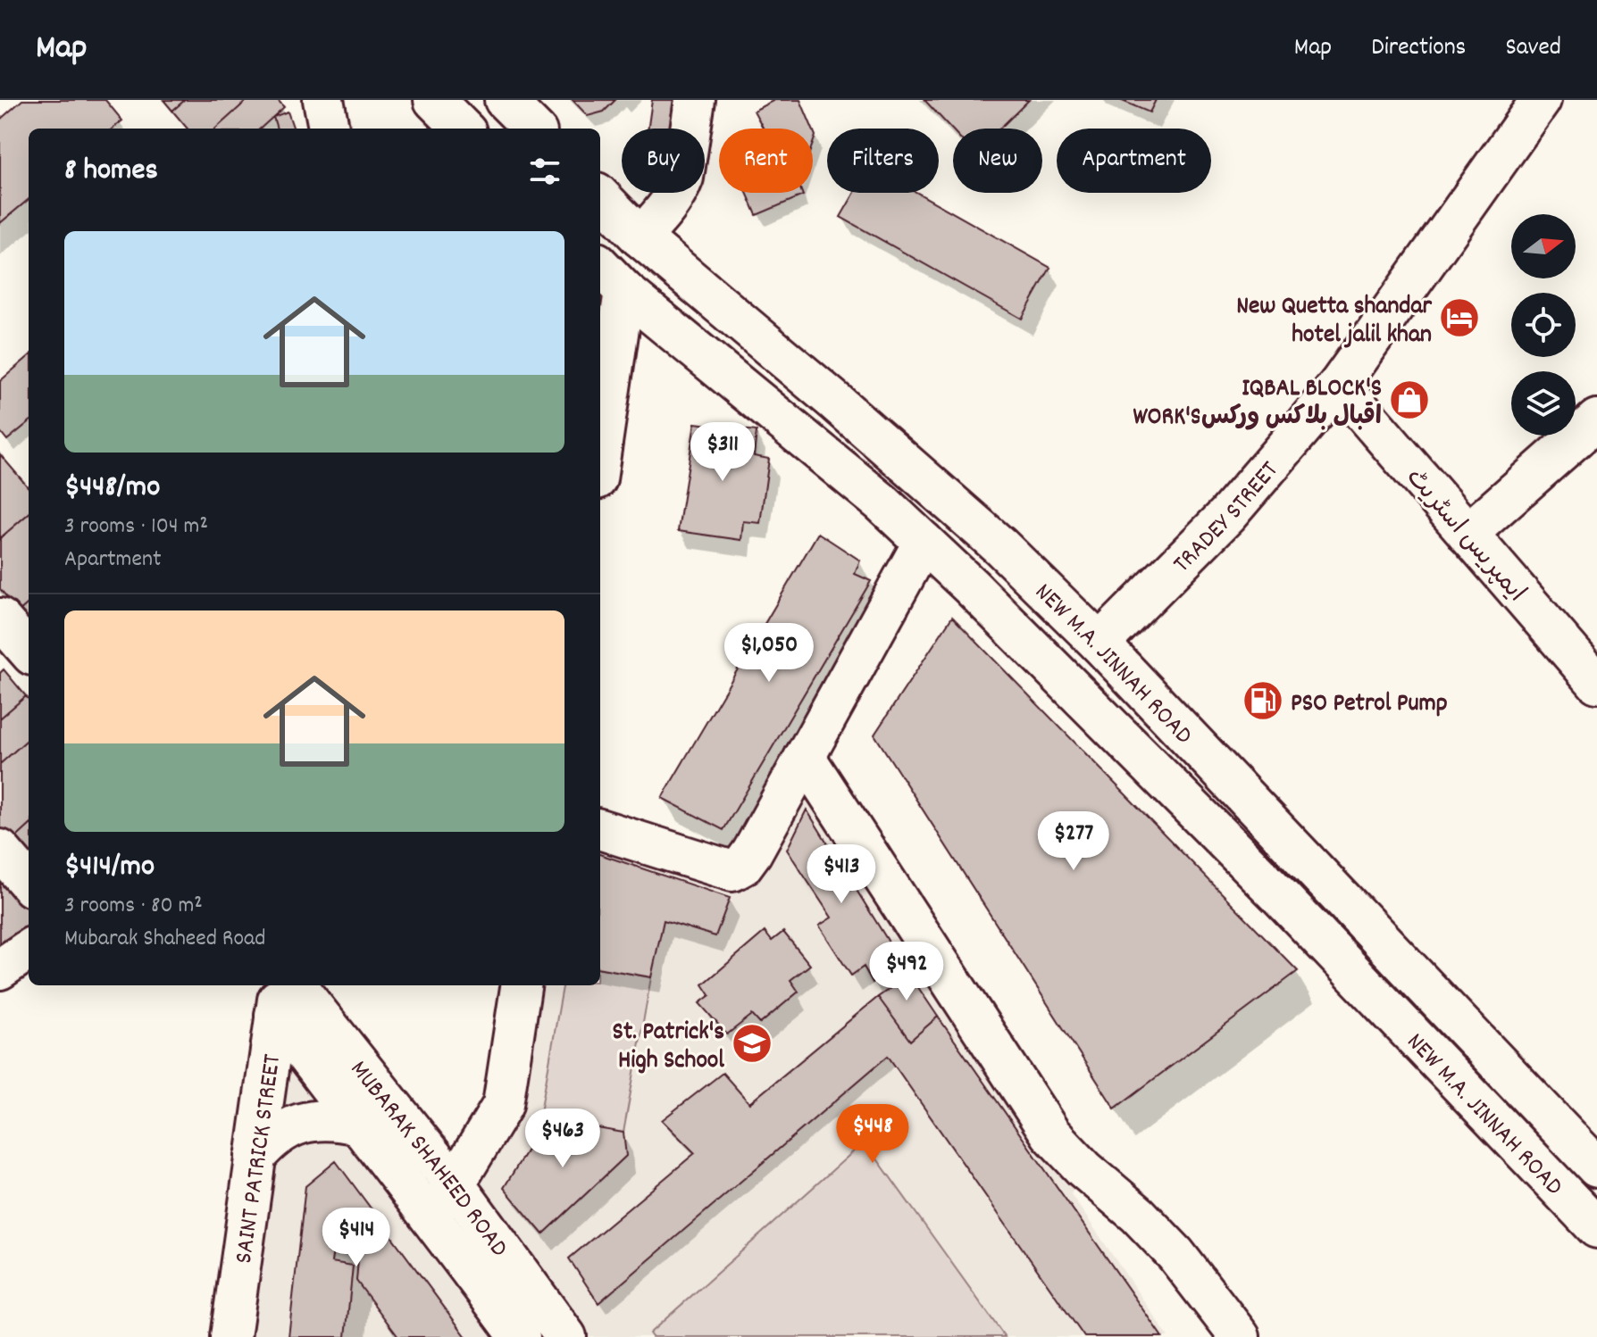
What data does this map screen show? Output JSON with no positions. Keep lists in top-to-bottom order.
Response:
{
  "streets": {
    "street": [
      "TRADEY STREET",
      "ایمپریس اسٹریٹ",
      "NEW M.A. JINNAH ROAD",
      "MUBARAK SHAHEED ROAD",
      "SAINT PATRICK STREET"
    ]
  },
  "crossings": [
    ["TRADEY STREET", "ایمپریس اسٹریٹ"],
    ["TRADEY STREET", "NEW M.A. JINNAH ROAD"],
    ["MUBARAK SHAHEED ROAD", "SAINT PATRICK STREET"]
  ],
  "places": {
    "hotel": ["New Quetta shandar hotel jalil khan"],
    "shop": ["IQBAL BLOCK'S WORK'Sاقبال بلاکس ورکس"],
    "fuel station": ["PSO Petrol Pump"],
    "school or university": ["St. Patrick's High School"]
  },
  "north": "right",
  "page": {
    "header": "Map",
    "nav": ["Map", "Directions", "Saved"],
    "chip": [
      "Buy",
      "Rent",
      "Filters",
      "New",
      "Apartment"
    ],
    "heading": "8 homes",
    "list": [
      {
        "name": "$448/mo",
        "note": "3 rooms · 104 m² · Apartment"
      },
      {
        "name": "$414/mo",
        "note": "3 rooms · 80 m² · Mubarak Shaheed Road"
      }
    ],
    "price": [
      "$311",
      "$1,050",
      "$277",
      "$413",
      "$492",
      "$448",
      "$463",
      "$414"
    ]
  }
}
